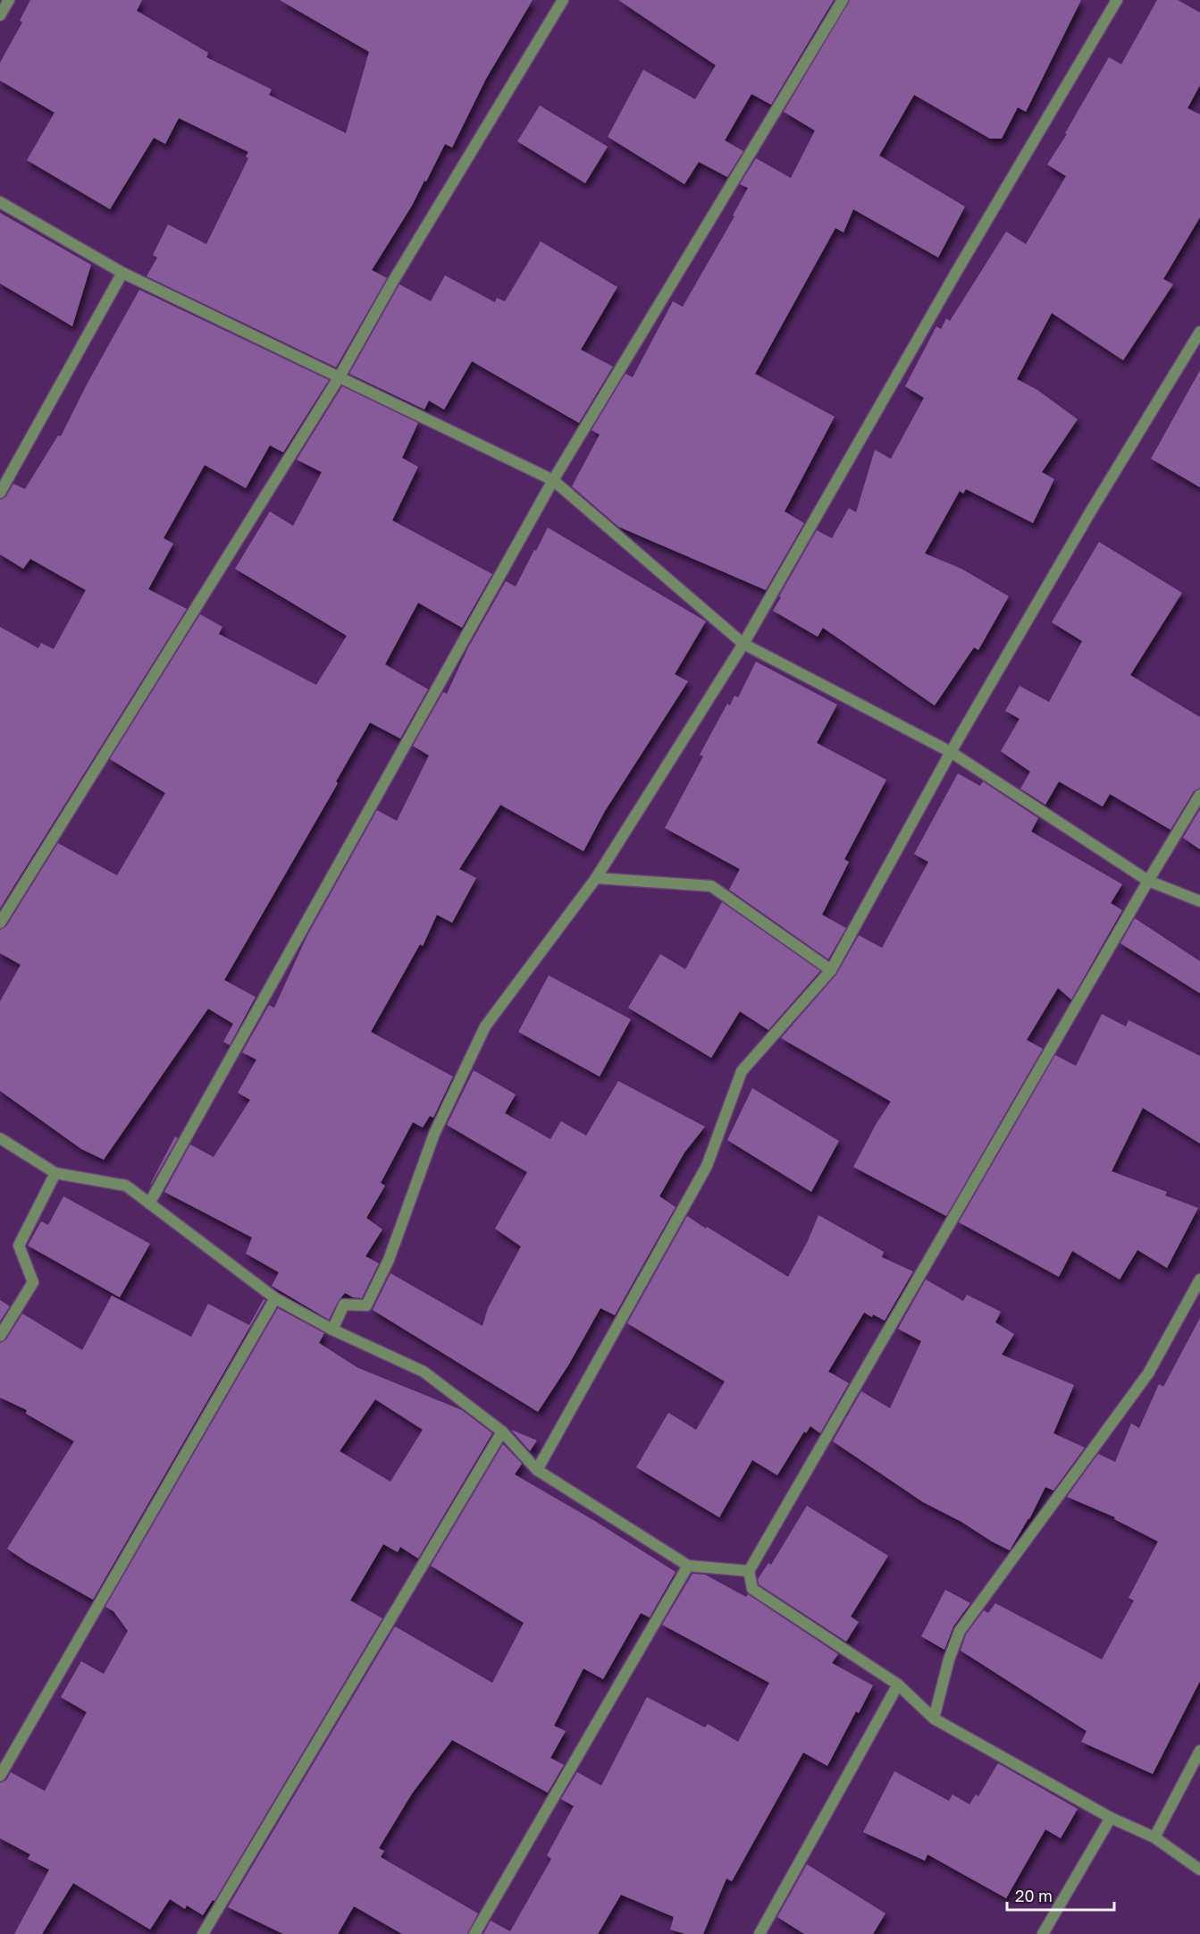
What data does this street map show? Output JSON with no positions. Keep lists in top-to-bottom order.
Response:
{
  "scale_bar": "20 m"
}
